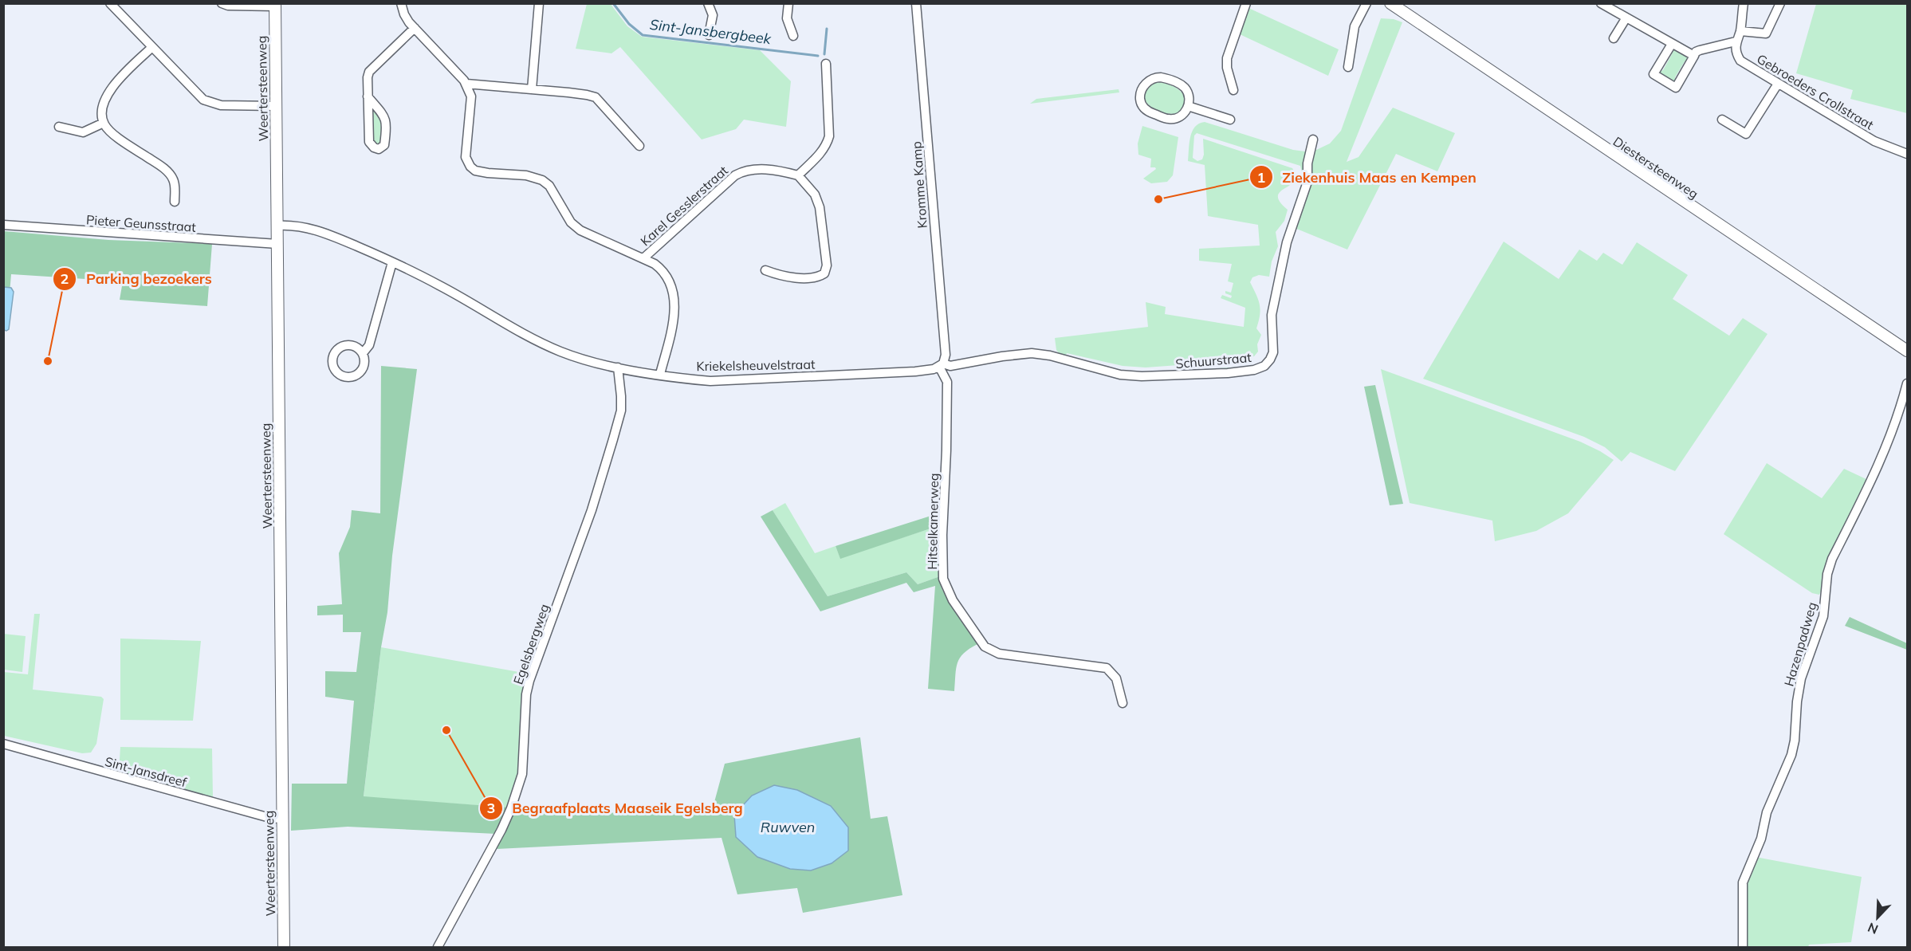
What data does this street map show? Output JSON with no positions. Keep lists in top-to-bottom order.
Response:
{
  "streets": {
    "main road": ["Weertersteenweg", "Diestersteenweg"],
    "street": [
      "Gebroeders Crollstraat",
      "Kromme Kamp",
      "Karel Gesslerstraat",
      "Pieter Geunsstraat",
      "Schuurstraat",
      "Kriekelsheuvelstraat",
      "Hitselkamerweg",
      "Egelsbergweg",
      "Hazenpadweg",
      "Sint-Jansdreef"
    ]
  },
  "crossings": [
    ["Weertersteenweg", "Pieter Geunsstraat"],
    ["Weertersteenweg", "Kriekelsheuvelstraat"],
    ["Weertersteenweg", "Sint-Jansdreef"],
    ["Kromme Kamp", "Schuurstraat"],
    ["Kromme Kamp", "Kriekelsheuvelstraat"],
    ["Kromme Kamp", "Hitselkamerweg"],
    ["Schuurstraat", "Kriekelsheuvelstraat"],
    ["Schuurstraat", "Hitselkamerweg"],
    ["Kriekelsheuvelstraat", "Hitselkamerweg"],
    ["Kriekelsheuvelstraat", "Egelsbergweg"]
  ],
  "water": ["Sint-Jansbergbeek", "Ruwven"],
  "places": ["Ziekenhuis Maas en Kempen", "Parking bezoekers", "Begraafplaats Maaseik Egelsberg"],
  "north": "bottom left"
}
